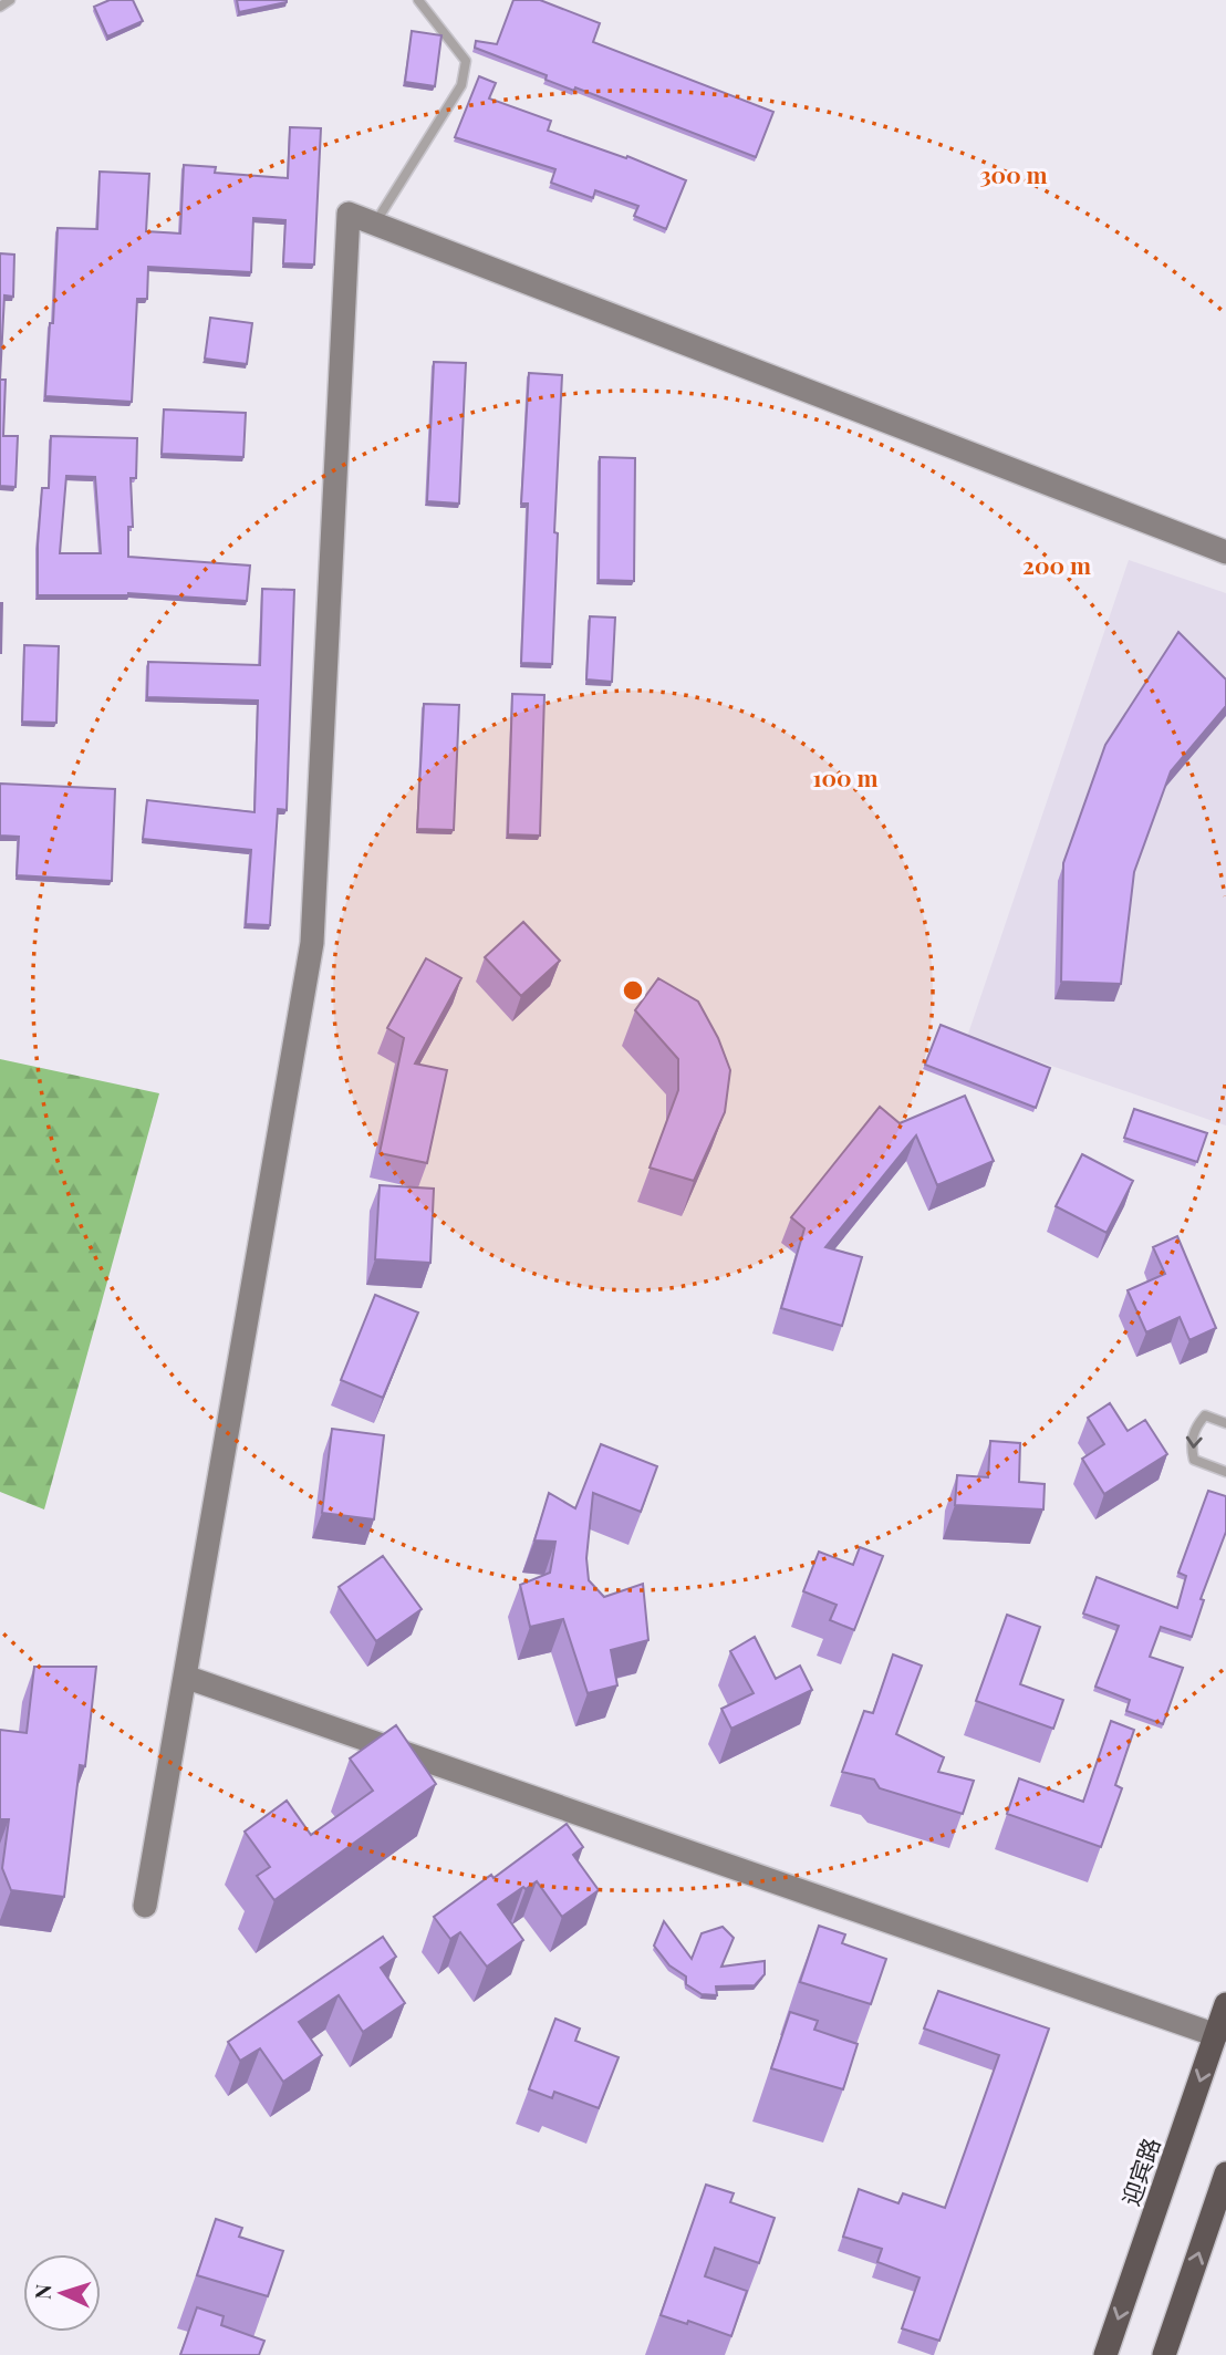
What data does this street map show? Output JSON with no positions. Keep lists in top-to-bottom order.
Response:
{
  "streets": {
    "highway": ["迎宾路"]
  },
  "north": "left",
  "rings": ["300 m", "200 m", "100 m"]
}
